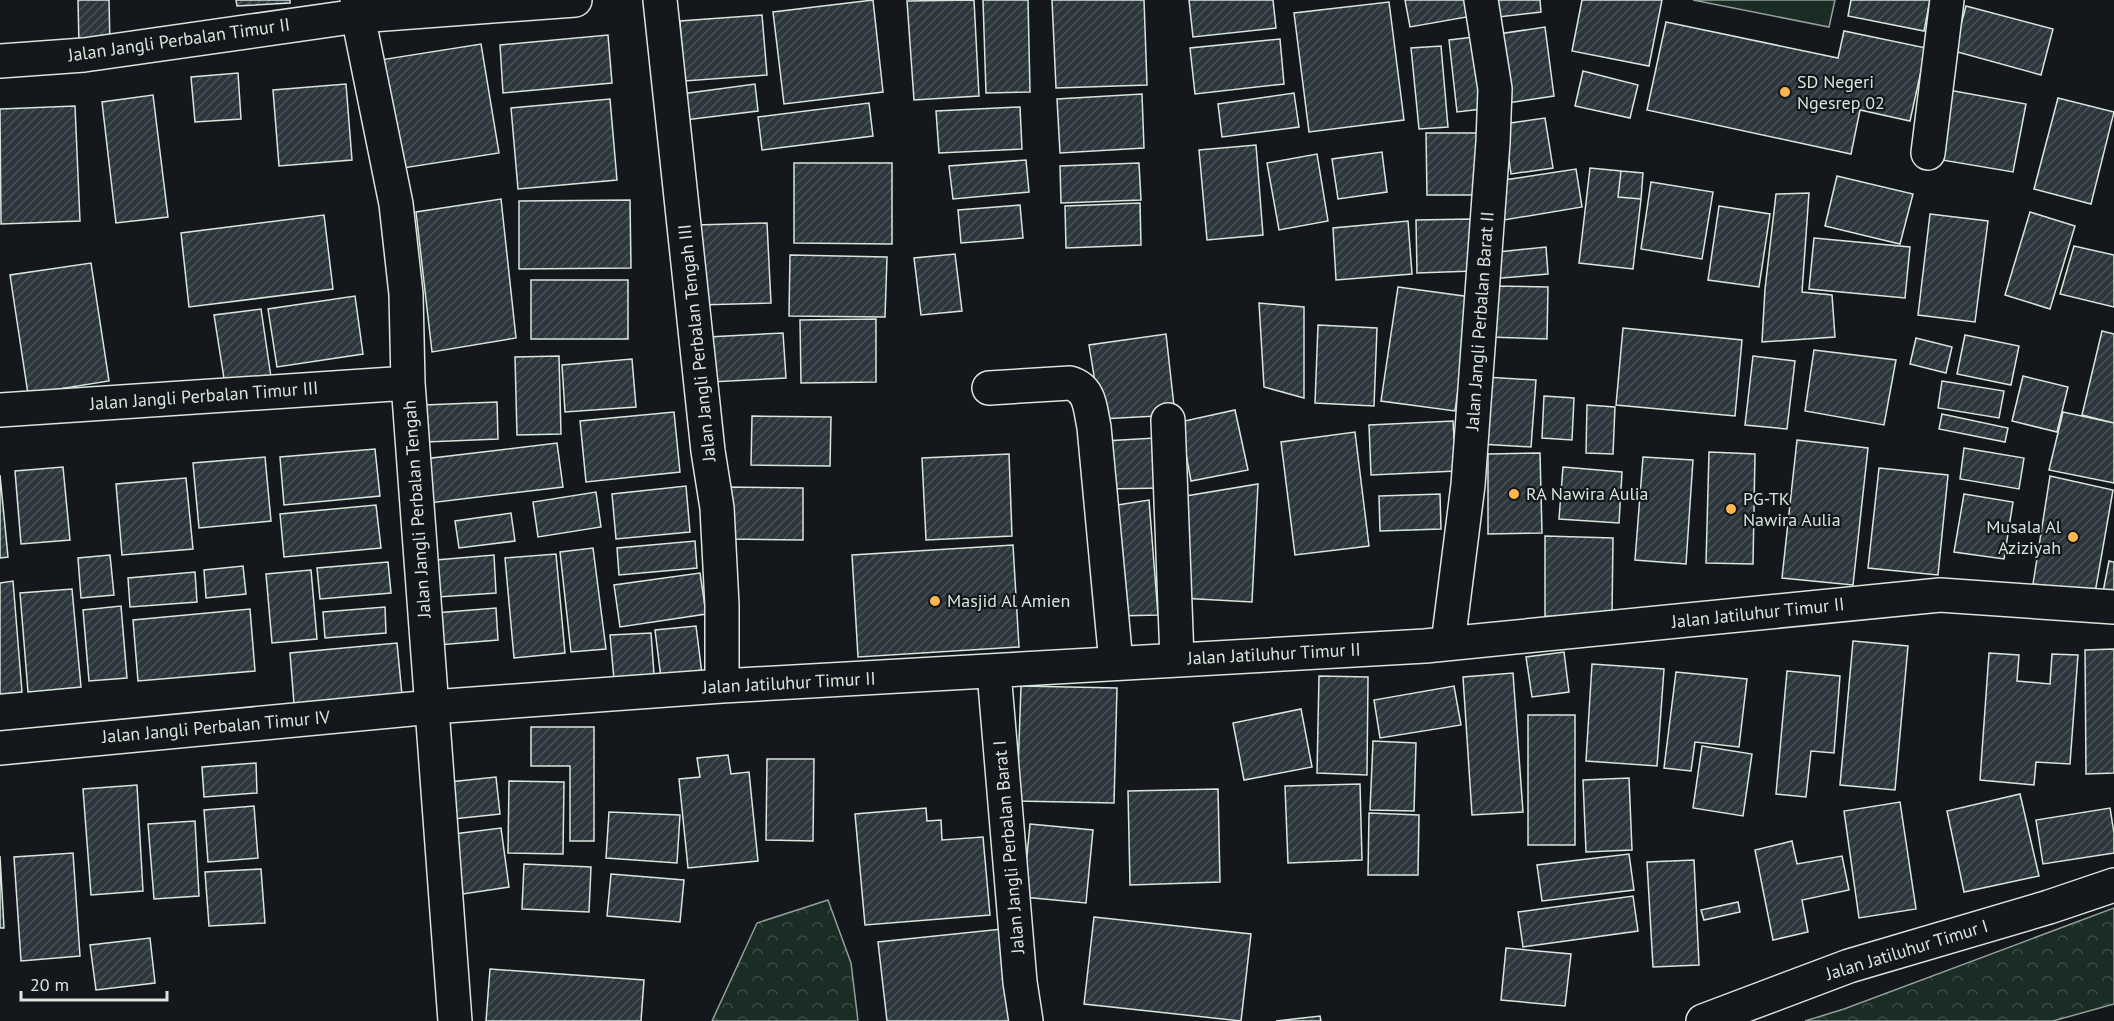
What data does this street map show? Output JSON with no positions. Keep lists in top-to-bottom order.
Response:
{
  "streets": {
    "street": [
      "Jalan Jangli Perbalan Timur II",
      "Jalan Jangli Perbalan Barat II",
      "Jalan Jangli Perbalan Tengah III",
      "Jalan Jangli Perbalan Timur III",
      "Jalan Jangli Perbalan Tengah",
      "Jalan Jatiluhur Timur II",
      "Jalan Jangli Perbalan Timur IV",
      "Jalan Jangli Perbalan Barat I",
      "Jalan Jatiluhur Timur I"
    ]
  },
  "crossings": [
    ["Jalan Jangli Perbalan Timur II", "Jalan Jangli Perbalan Tengah"],
    ["Jalan Jangli Perbalan Barat II", "Jalan Jatiluhur Timur II"],
    ["Jalan Jangli Perbalan Tengah III", "Jalan Jatiluhur Timur II"],
    ["Jalan Jangli Perbalan Timur III", "Jalan Jangli Perbalan Tengah"],
    ["Jalan Jangli Perbalan Tengah", "Jalan Jatiluhur Timur II"],
    ["Jalan Jangli Perbalan Tengah", "Jalan Jangli Perbalan Timur IV"],
    ["Jalan Jatiluhur Timur II", "Jalan Jangli Perbalan Timur IV"],
    ["Jalan Jatiluhur Timur II", "Jalan Jangli Perbalan Barat I"]
  ],
  "places": [
    "SD Negeri Ngesrep 02",
    "RA Nawira Aulia",
    "PG-TK Nawira Aulia",
    "Musala Al Aziziyah",
    "Masjid Al Amien"
  ],
  "scale_bar": "20 m"
}
